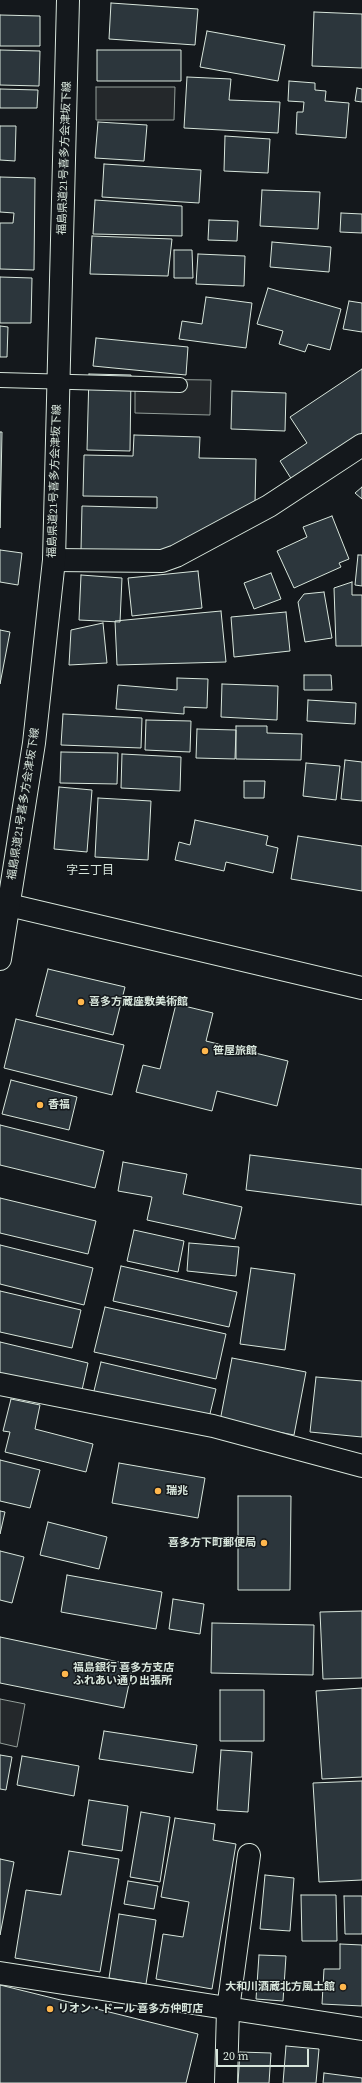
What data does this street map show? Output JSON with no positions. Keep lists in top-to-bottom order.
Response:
{
  "streets": {
    "street": ["福島県道21号喜多方会津坂下線"]
  },
  "districts": ["字三丁目"],
  "places": [
    "喜多方蔵座敷美術館",
    "笹屋旅館",
    "香福",
    "瑞兆",
    "喜多方下町郵便局",
    "福島銀行 喜多方支店 ふれあい通り出張所",
    "大和川酒蔵北方風土館",
    "リオン・ドール 喜多方仲町店"
  ],
  "scale_bar": "20 m"
}
